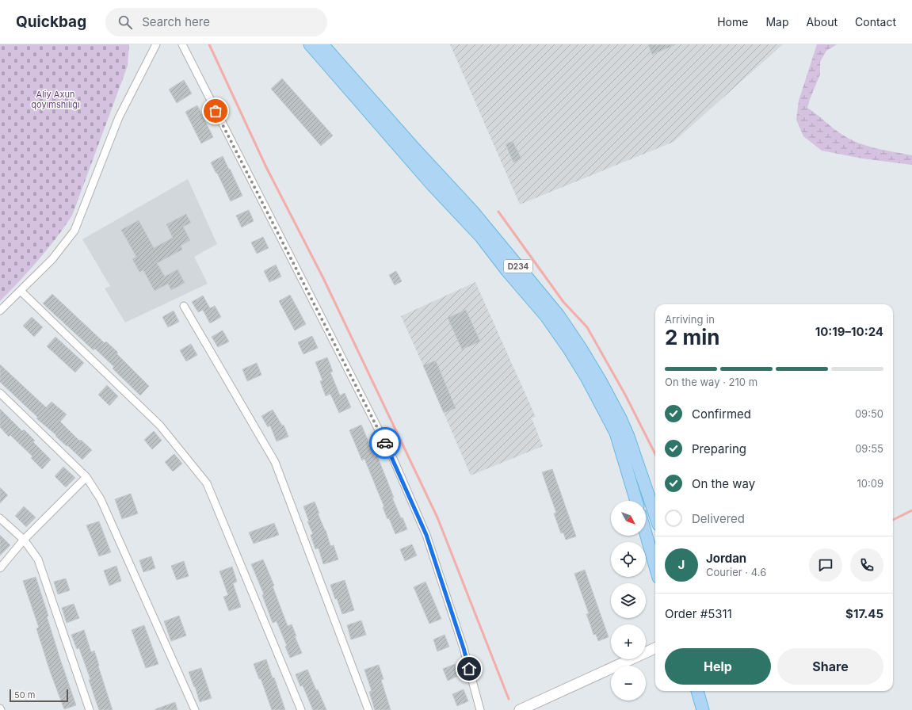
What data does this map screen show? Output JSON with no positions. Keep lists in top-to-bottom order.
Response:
{
  "streets": {
    "main road": ["D234"]
  },
  "parks": ["Aliy Axun qoyımshılıǵı"],
  "scale_bar": "50 m",
  "north": "bottom right",
  "page": {
    "header": "Quickbag",
    "search": "Search here",
    "nav": [
      "Home",
      "Map",
      "About",
      "Contact"
    ],
    "heading": ["2 min", "Arriving in", "10:19–10:24"],
    "panel": [
      "Jordan",
      "Courier · 4.6",
      "Order #5311",
      "$17.45"
    ],
    "bar": "On the way · 210 m",
    "list": [
      ["Confirmed", "09:50"],
      ["Preparing", "09:55"],
      ["On the way", "10:09"],
      "Delivered"
    ],
    "map_buttons": ["+", "−"],
    "round": "J",
    "buttons": ["Help", "Share"],
    "scale": "50 m"
  }
}
